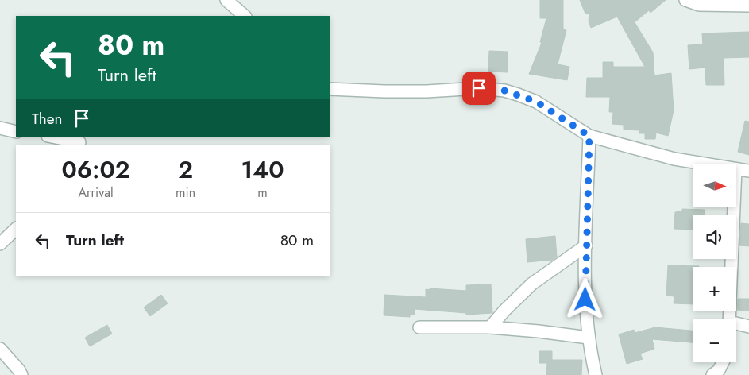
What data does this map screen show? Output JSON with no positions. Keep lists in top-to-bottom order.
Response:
{
  "north": "right",
  "page": {
    "turn": ["80 m", "Turn left"],
    "then": "Then",
    "eta": [
      "06:02",
      "Arrival",
      "2",
      "min",
      "140",
      "m"
    ],
    "map_buttons": ["+", "−"],
    "list": [
      {
        "name": "Turn left",
        "value": "80 m"
      }
    ]
  }
}
